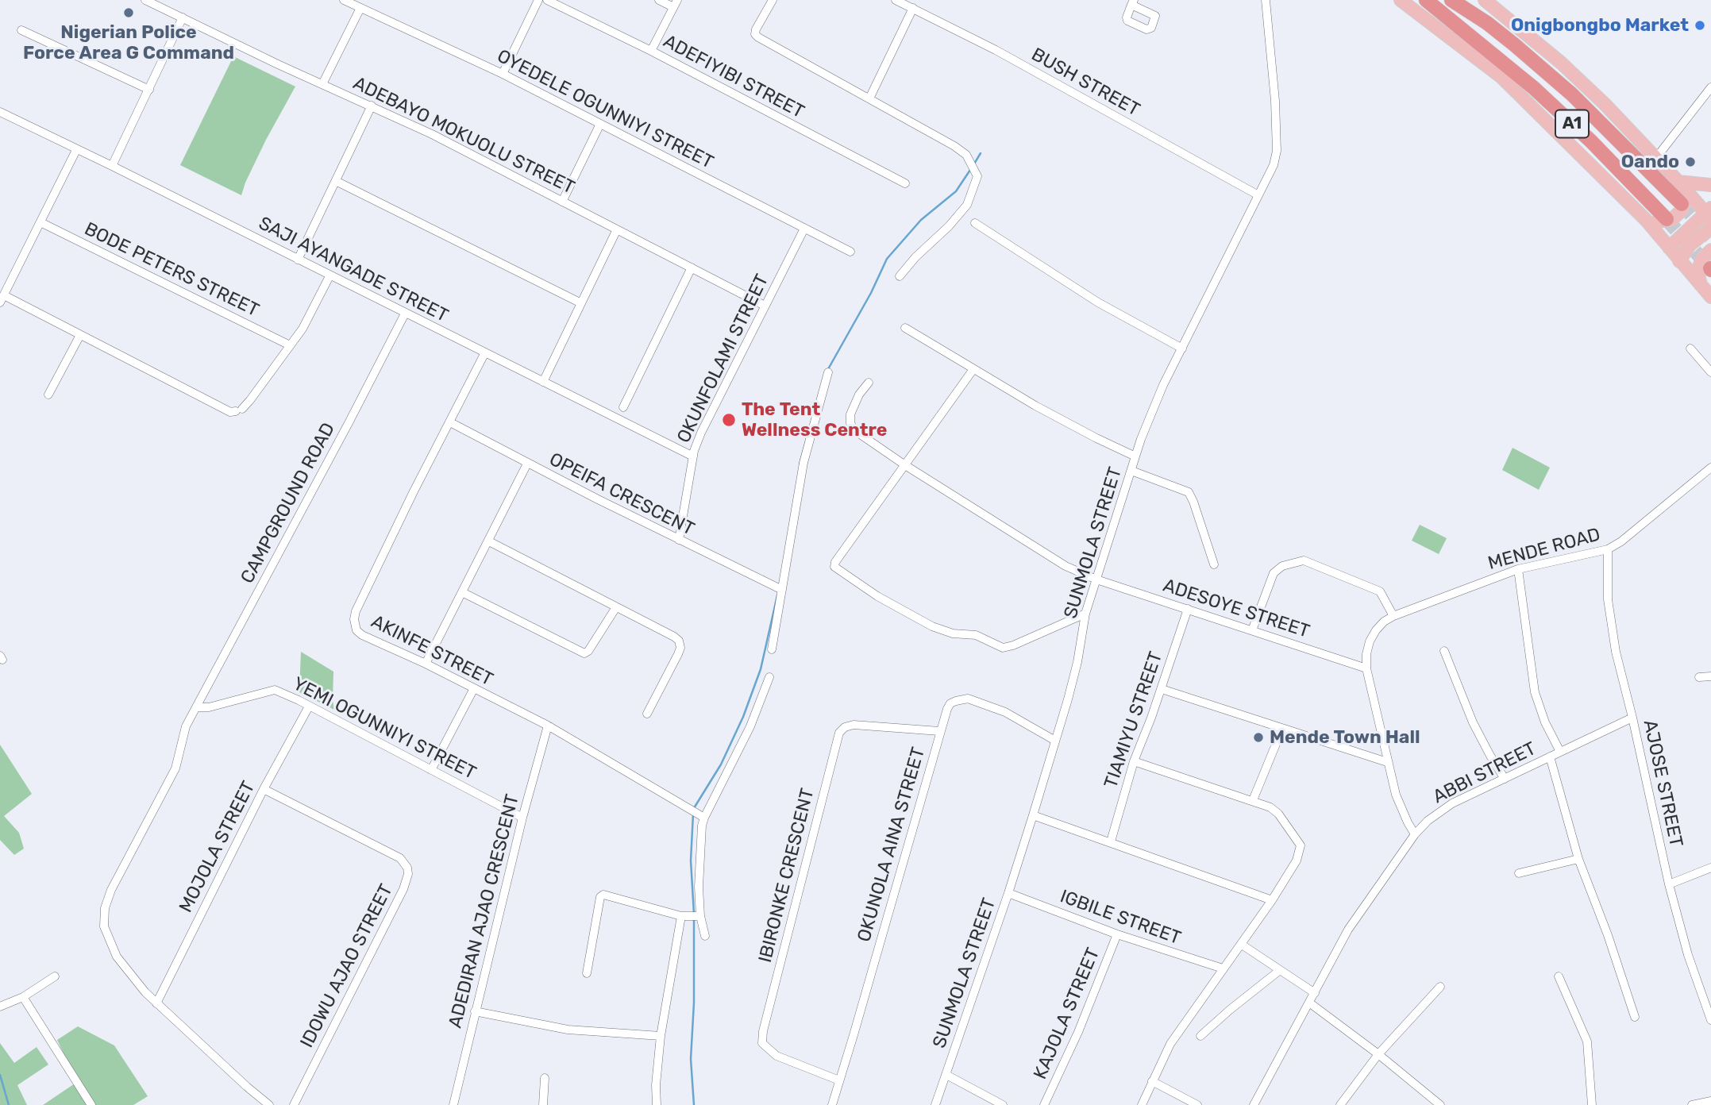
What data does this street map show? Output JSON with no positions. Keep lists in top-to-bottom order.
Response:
{
  "streets": {
    "highway": ["A1"],
    "street": [
      "ADEFIYIBI STREET",
      "BUSH STREET",
      "OYEDELE OGUNNIYI STREET",
      "ADEBAYO MOKUOLU STREET",
      "BODE PETERS STREET",
      "SAJI AYANGADE STREET",
      "OKUNFOLAMI STREET",
      "OPEIFA CRESCENT",
      "CAMPGROUND ROAD",
      "SUNMOLA STREET",
      "MENDE ROAD",
      "ADESOYE STREET",
      "AKINFE STREET",
      "TIAMIYU STREET",
      "YEMI OGUNNIYI STREET",
      "ABBI STREET",
      "AJOSE STREET",
      "OKUNOLA AINA STREET",
      "MOJOLA STREET",
      "IBIRONKE CRESCENT",
      "ADEDIRAN AJAO CRESCENT",
      "IGBILE STREET",
      "IDOWU AJAO STREET",
      "KAJOLA STREET"
    ]
  },
  "crossings": [
    ["BUSH STREET", "SUNMOLA STREET"],
    ["OYEDELE OGUNNIYI STREET", "OKUNFOLAMI STREET"],
    ["ADEBAYO MOKUOLU STREET", "OKUNFOLAMI STREET"],
    ["SAJI AYANGADE STREET", "OKUNFOLAMI STREET"],
    ["SAJI AYANGADE STREET", "CAMPGROUND ROAD"],
    ["SAJI AYANGADE STREET", "AKINFE STREET"],
    ["OKUNFOLAMI STREET", "OPEIFA CRESCENT"],
    ["OPEIFA CRESCENT", "AKINFE STREET"],
    ["CAMPGROUND ROAD", "YEMI OGUNNIYI STREET"],
    ["SUNMOLA STREET", "ADESOYE STREET"],
    ["SUNMOLA STREET", "OKUNOLA AINA STREET"],
    ["SUNMOLA STREET", "IGBILE STREET"],
    ["MENDE ROAD", "ADESOYE STREET"],
    ["MENDE ROAD", "ABBI STREET"],
    ["MENDE ROAD", "AJOSE STREET"],
    ["ADESOYE STREET", "TIAMIYU STREET"],
    ["AKINFE STREET", "ADEDIRAN AJAO CRESCENT"],
    ["YEMI OGUNNIYI STREET", "MOJOLA STREET"],
    ["YEMI OGUNNIYI STREET", "ADEDIRAN AJAO CRESCENT"],
    ["ABBI STREET", "AJOSE STREET"],
    ["OKUNOLA AINA STREET", "IBIRONKE CRESCENT"],
    ["MOJOLA STREET", "IDOWU AJAO STREET"],
    ["IGBILE STREET", "KAJOLA STREET"]
  ],
  "places": [
    "Nigerian Police Force Area G Command",
    "Onigbongbo Market",
    "Oando",
    "The Tent Wellness Centre",
    "Mende Town Hall"
  ]
}
